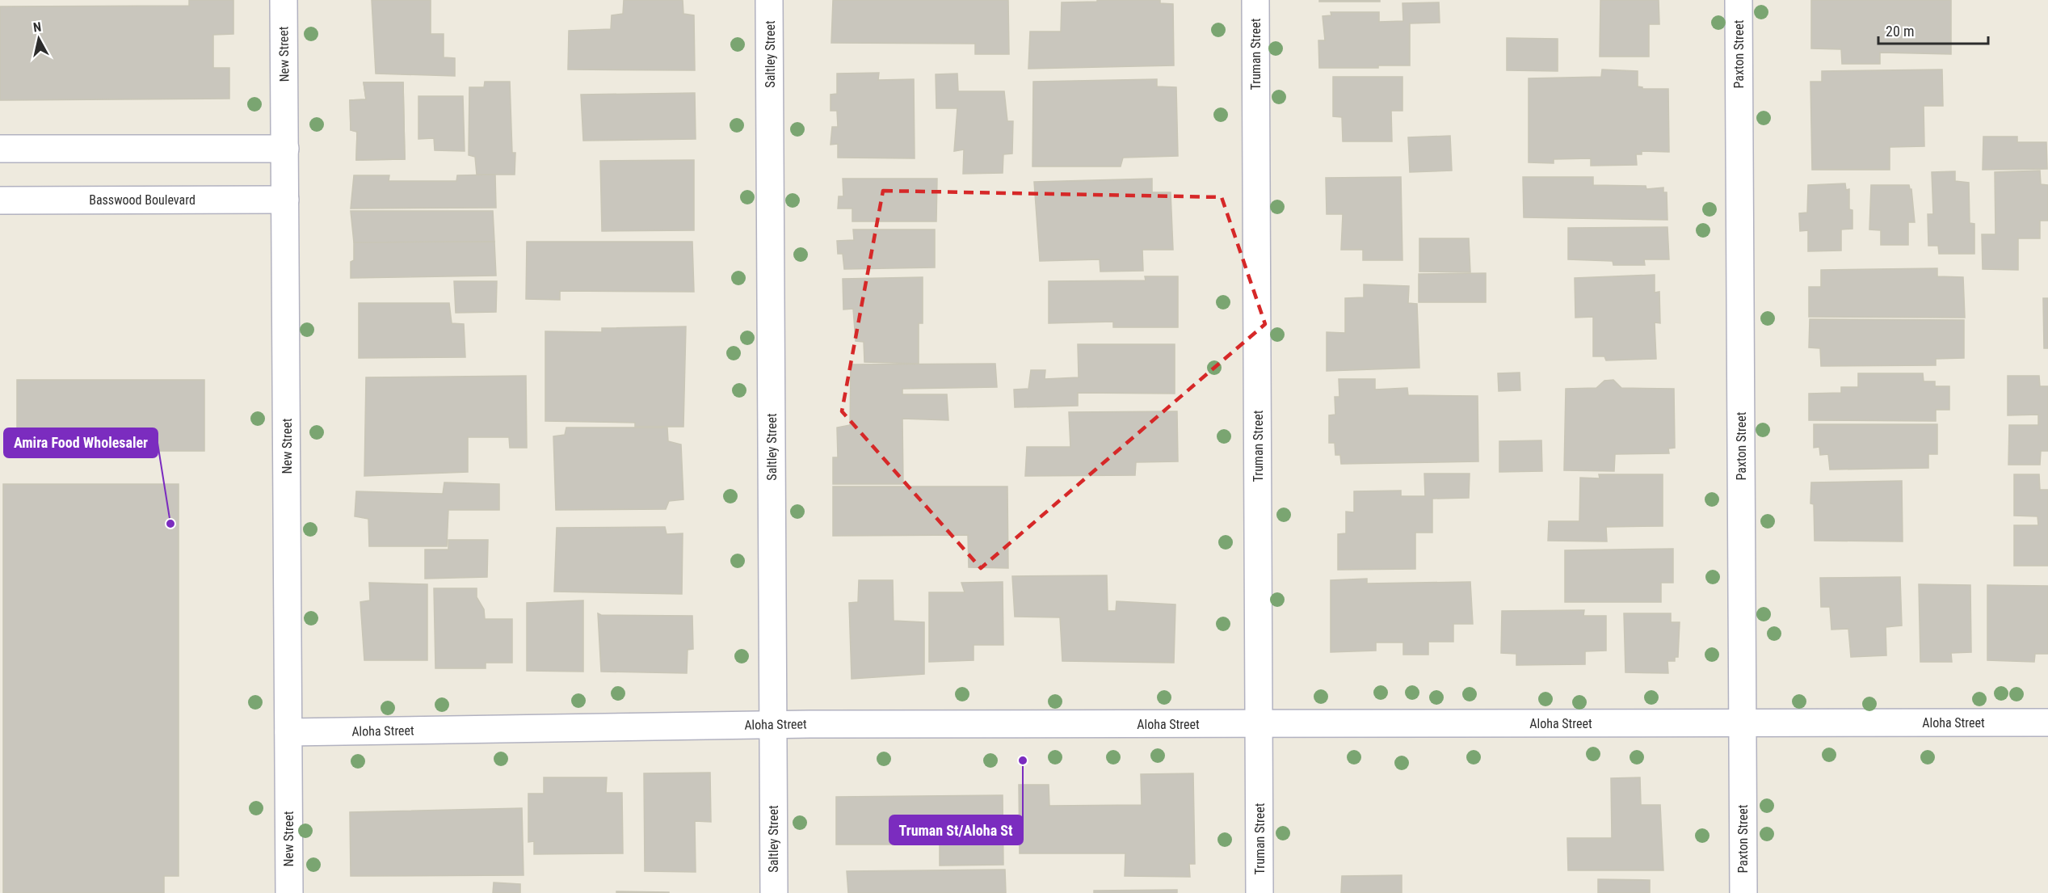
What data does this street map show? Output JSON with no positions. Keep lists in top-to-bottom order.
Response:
{
  "streets": {
    "street": [
      "New Street",
      "Saltley Street",
      "Truman Street",
      "Paxton Street",
      "Basswood Boulevard",
      "Aloha Street"
    ]
  },
  "crossings": [
    ["New Street", "Basswood Boulevard"],
    ["New Street", "Aloha Street"],
    ["Saltley Street", "Aloha Street"],
    ["Truman Street", "Aloha Street"],
    ["Paxton Street", "Aloha Street"]
  ],
  "places": ["Amira Food Wholesaler", "Truman St/Aloha St"],
  "scale_bar": "20 m",
  "north": "top"
}
